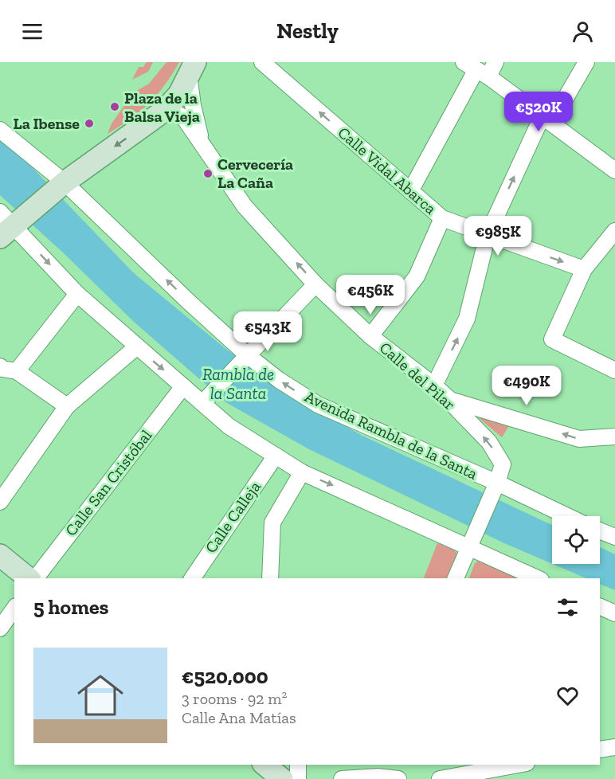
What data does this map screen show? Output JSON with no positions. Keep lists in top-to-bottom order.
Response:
{
  "streets": {
    "street": [
      "Calle Vidal Abarca",
      "Calle del Pilar",
      "Avenida Rambla de la Santa",
      "Calle San Cristóbal",
      "Calle Calleja"
    ]
  },
  "crossings": [
    ["Calle del Pilar", "Avenida Rambla de la Santa"]
  ],
  "one_way": ["Calle del Pilar"],
  "water": ["Rambla de la Santa"],
  "places": ["Plaza de la Balsa Vieja", "La Ibense", "Cervecería La Caña"],
  "page": {
    "header": "Nestly",
    "price": [
      "€520K",
      "€985K",
      "€456K",
      "€543K",
      "€490K"
    ],
    "heading": "5 homes",
    "list": [
      {
        "name": "€520,000",
        "note": "3 rooms · 92 m² · Calle Ana Matías"
      }
    ]
  }
}
